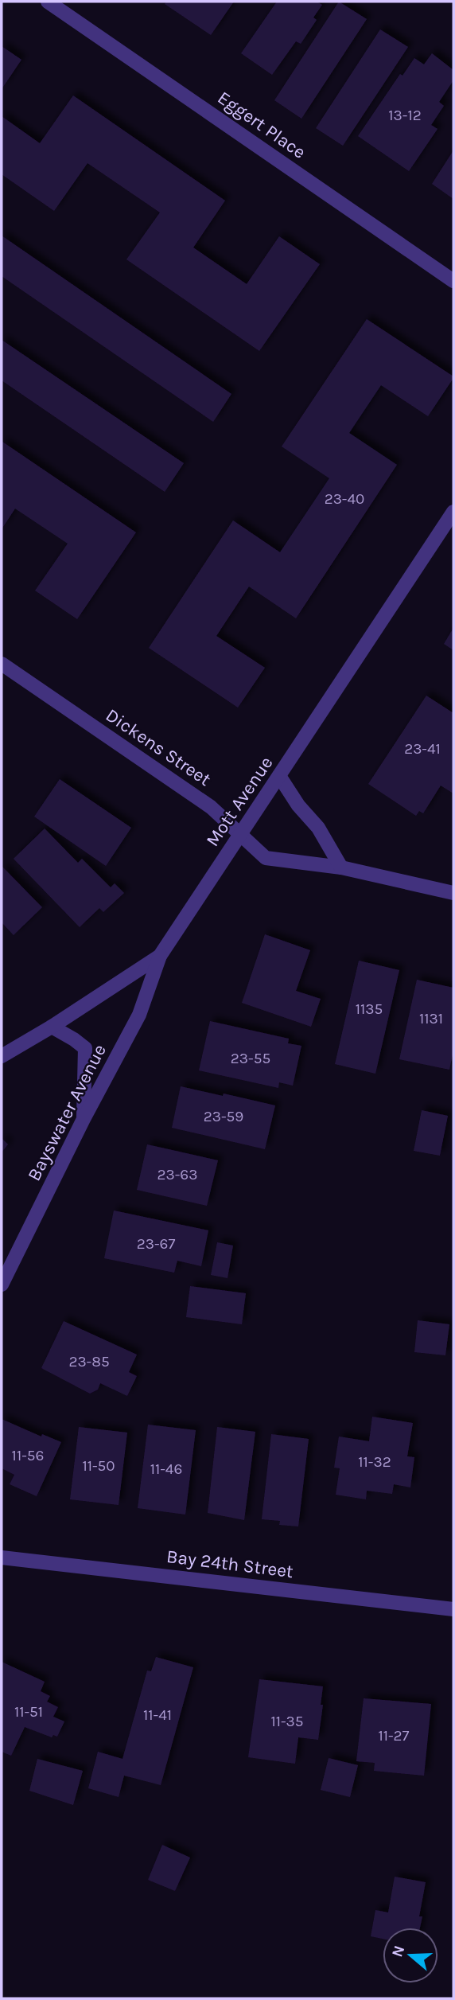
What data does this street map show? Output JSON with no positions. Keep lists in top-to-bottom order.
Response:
{
  "streets": {
    "street": [
      "Eggert Place",
      "Dickens Street",
      "Mott Avenue",
      "Bayswater Avenue",
      "Bay 24th Street"
    ]
  },
  "crossings": [
    ["Dickens Street", "Mott Avenue"],
    ["Mott Avenue", "Bayswater Avenue"]
  ],
  "house_numbers": [
    "13-12",
    "23-40",
    "23-41",
    "1135",
    "1131",
    "23-55",
    "23-59",
    "23-63",
    "23-67",
    "23-85",
    "11-56",
    "11-32",
    "11-50",
    "11-46",
    "11-51",
    "11-41",
    "11-35",
    "11-27"
  ],
  "north": "left"
}
